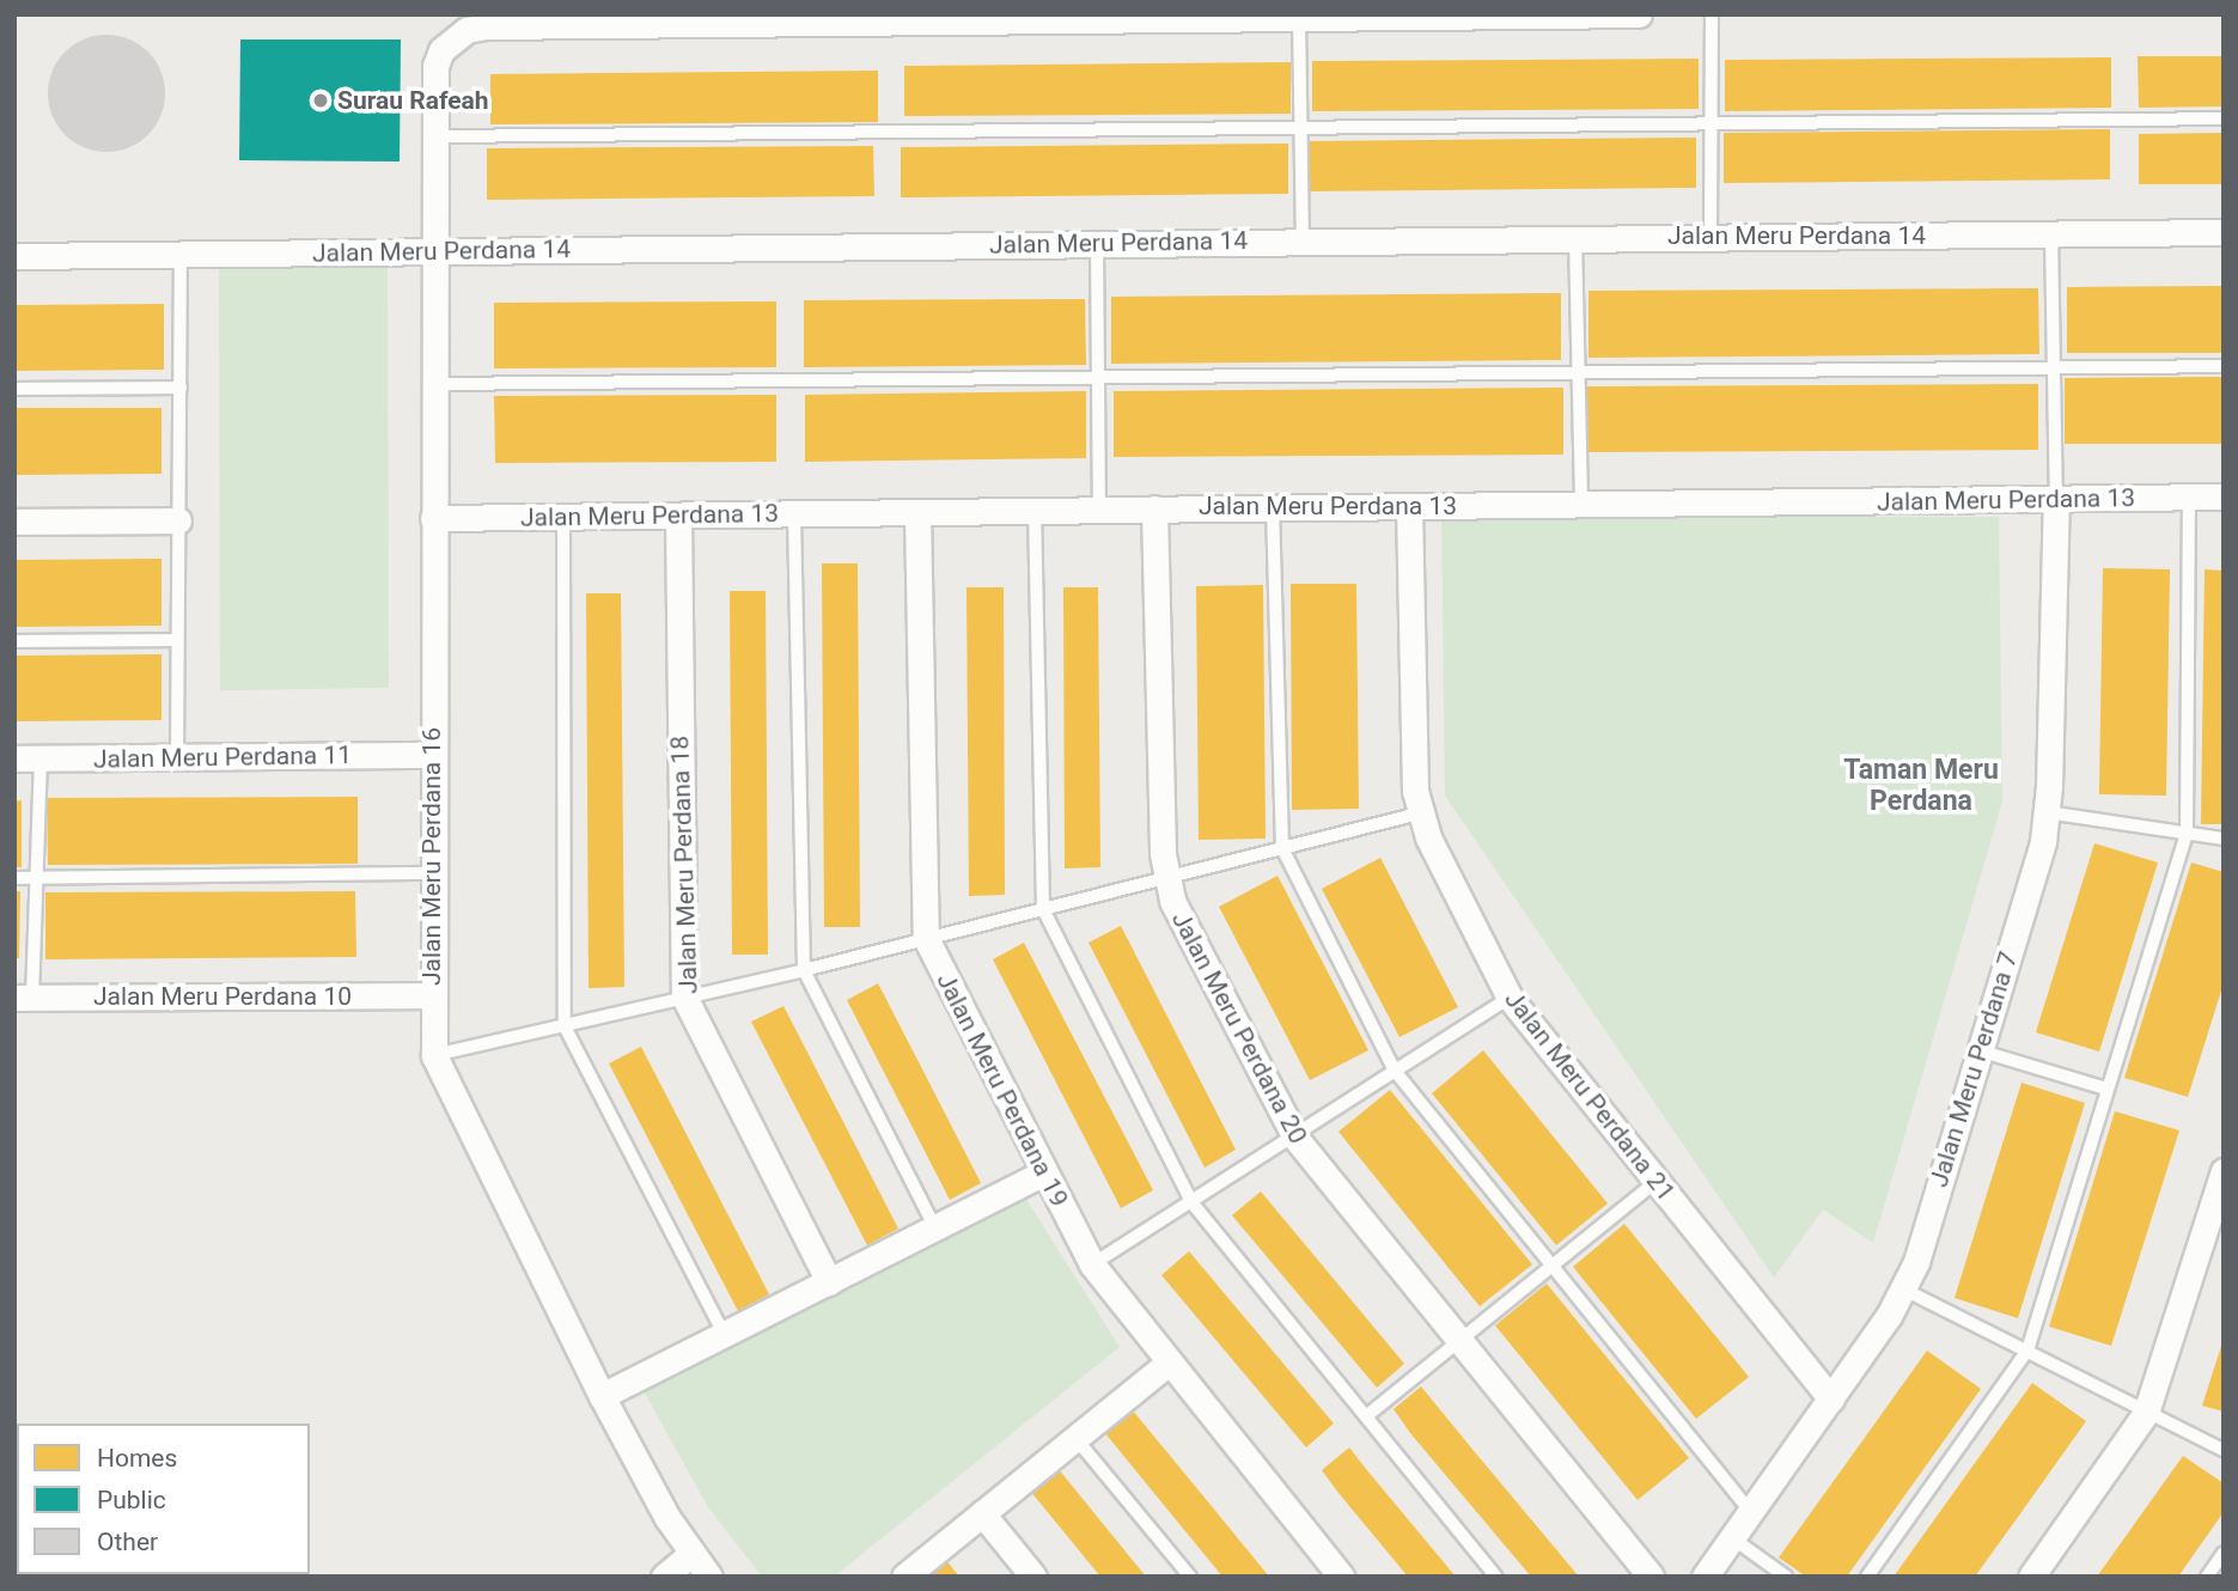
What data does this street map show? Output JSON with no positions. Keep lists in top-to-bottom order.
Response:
{
  "streets": {
    "street": [
      "Jalan Meru Perdana 14",
      "Jalan Meru Perdana 13",
      "Jalan Meru Perdana 11",
      "Jalan Meru Perdana 16",
      "Jalan Meru Perdana 18",
      "Jalan Meru Perdana 10",
      "Jalan Meru Perdana 20",
      "Jalan Meru Perdana 7",
      "Jalan Meru Perdana 19",
      "Jalan Meru Perdana 21"
    ]
  },
  "crossings": [
    ["Jalan Meru Perdana 14", "Jalan Meru Perdana 16"],
    ["Jalan Meru Perdana 13", "Jalan Meru Perdana 16"],
    ["Jalan Meru Perdana 13", "Jalan Meru Perdana 18"],
    ["Jalan Meru Perdana 13", "Jalan Meru Perdana 20"],
    ["Jalan Meru Perdana 13", "Jalan Meru Perdana 7"],
    ["Jalan Meru Perdana 13", "Jalan Meru Perdana 19"],
    ["Jalan Meru Perdana 13", "Jalan Meru Perdana 21"],
    ["Jalan Meru Perdana 11", "Jalan Meru Perdana 16"],
    ["Jalan Meru Perdana 16", "Jalan Meru Perdana 10"],
    ["Jalan Meru Perdana 7", "Jalan Meru Perdana 21"]
  ],
  "districts": ["Taman Meru Perdana"],
  "places": ["Surau Rafeah"],
  "legend": ["Homes", "Public", "Other"]
}
